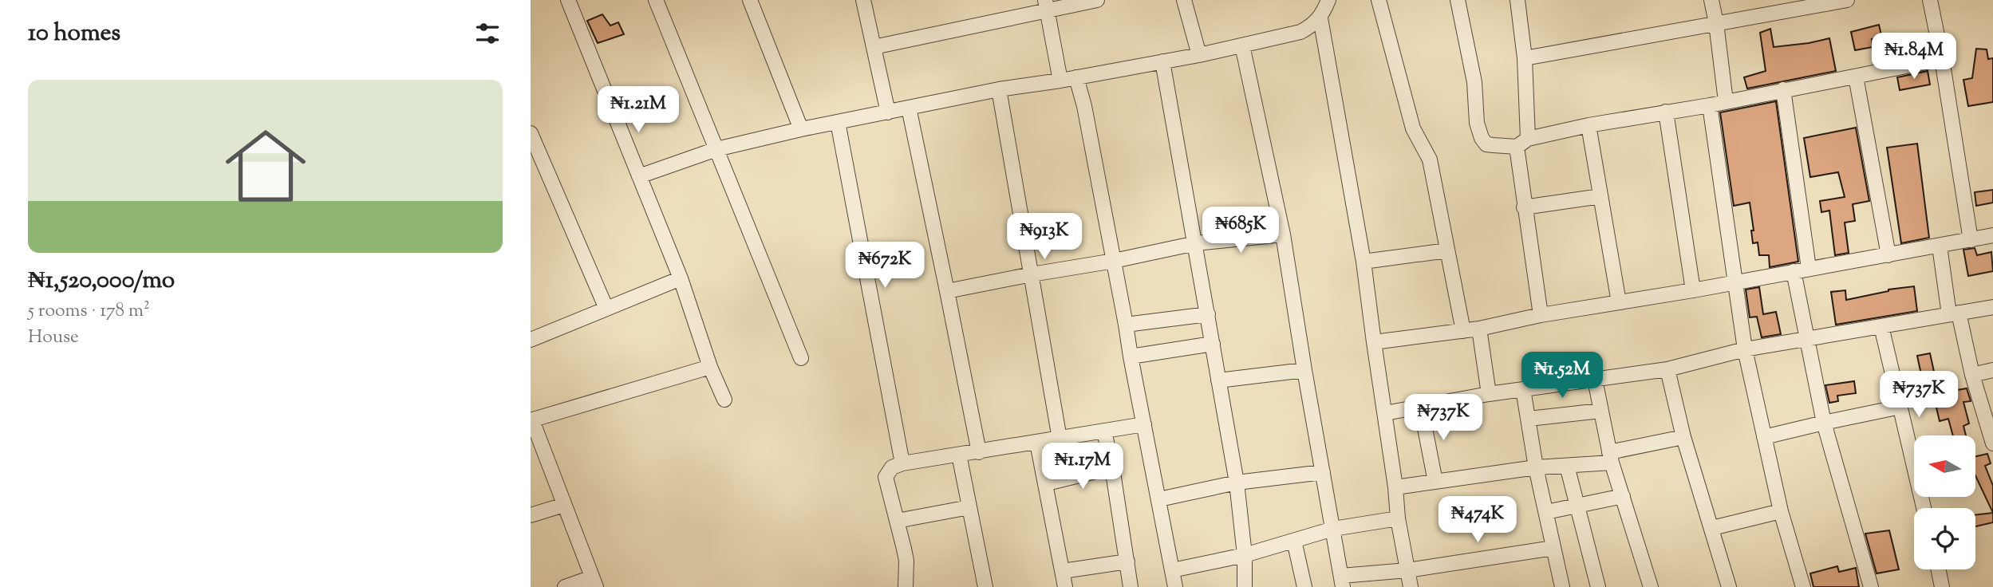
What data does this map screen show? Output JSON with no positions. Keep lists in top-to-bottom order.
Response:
{
  "north": "left",
  "page": {
    "heading": "10 homes",
    "price": [
      "₦1.84M",
      "₦1.21M",
      "₦685K",
      "₦913K",
      "₦672K",
      "₦1.52M",
      "₦737K",
      "₦737K",
      "₦1.17M",
      "₦474K"
    ],
    "list": [
      {
        "name": "₦1,520,000/mo",
        "note": "5 rooms · 178 m² · House"
      }
    ]
  }
}
